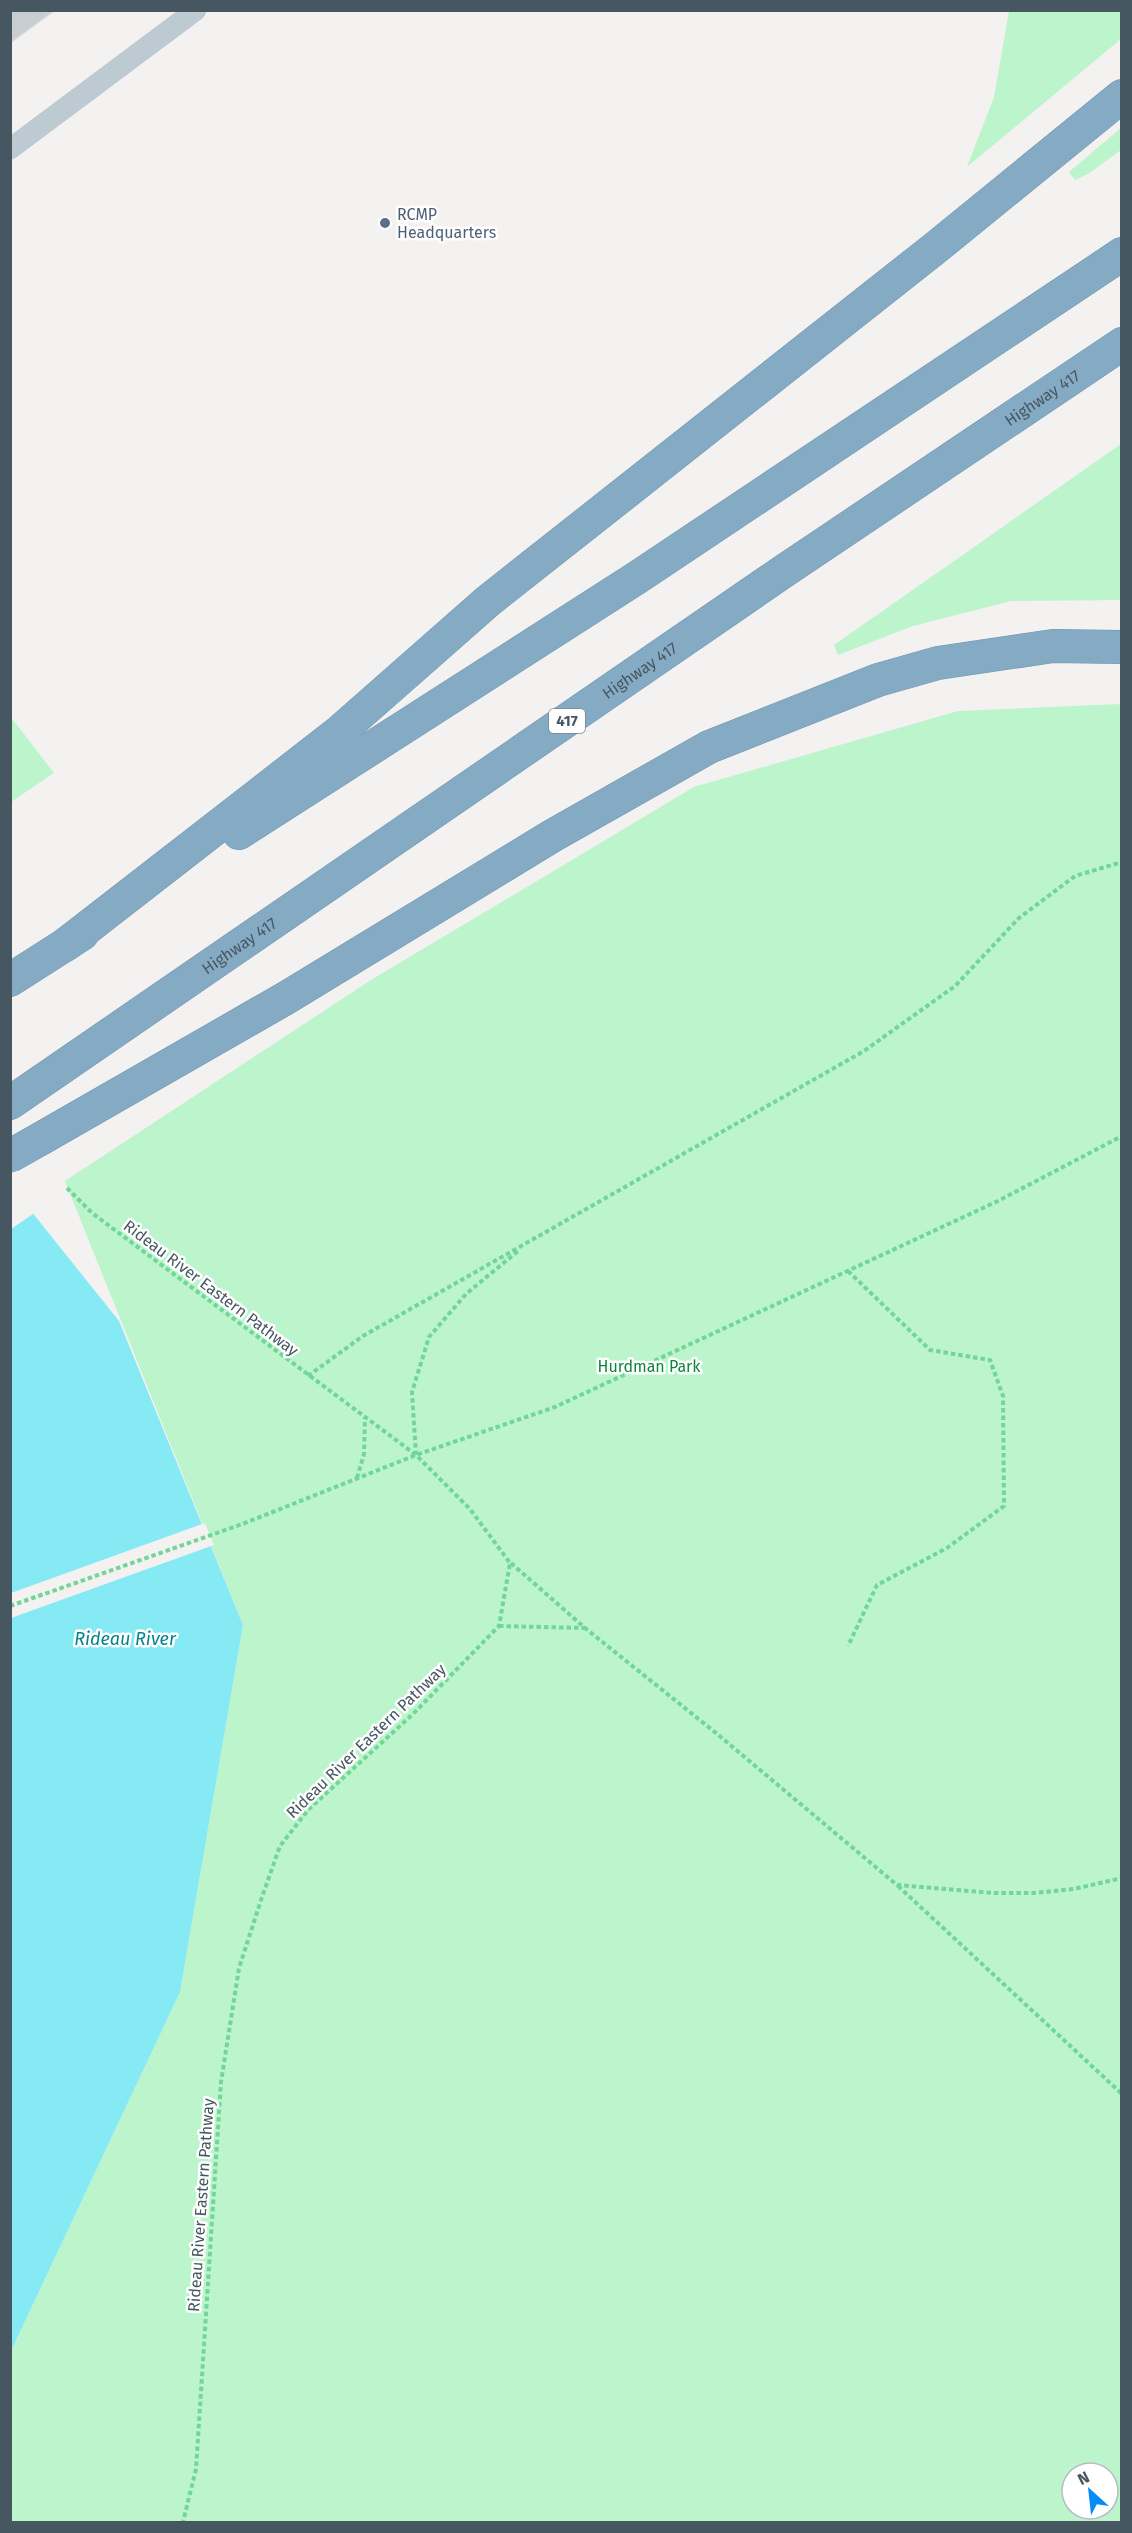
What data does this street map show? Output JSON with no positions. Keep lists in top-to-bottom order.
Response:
{
  "streets": {
    "highway": ["Highway 417", "417"],
    "path": ["Rideau River Eastern Pathway"]
  },
  "water": ["Rideau River"],
  "parks": ["Hurdman Park"],
  "places": ["RCMP Headquarters"],
  "north": "top left"
}
